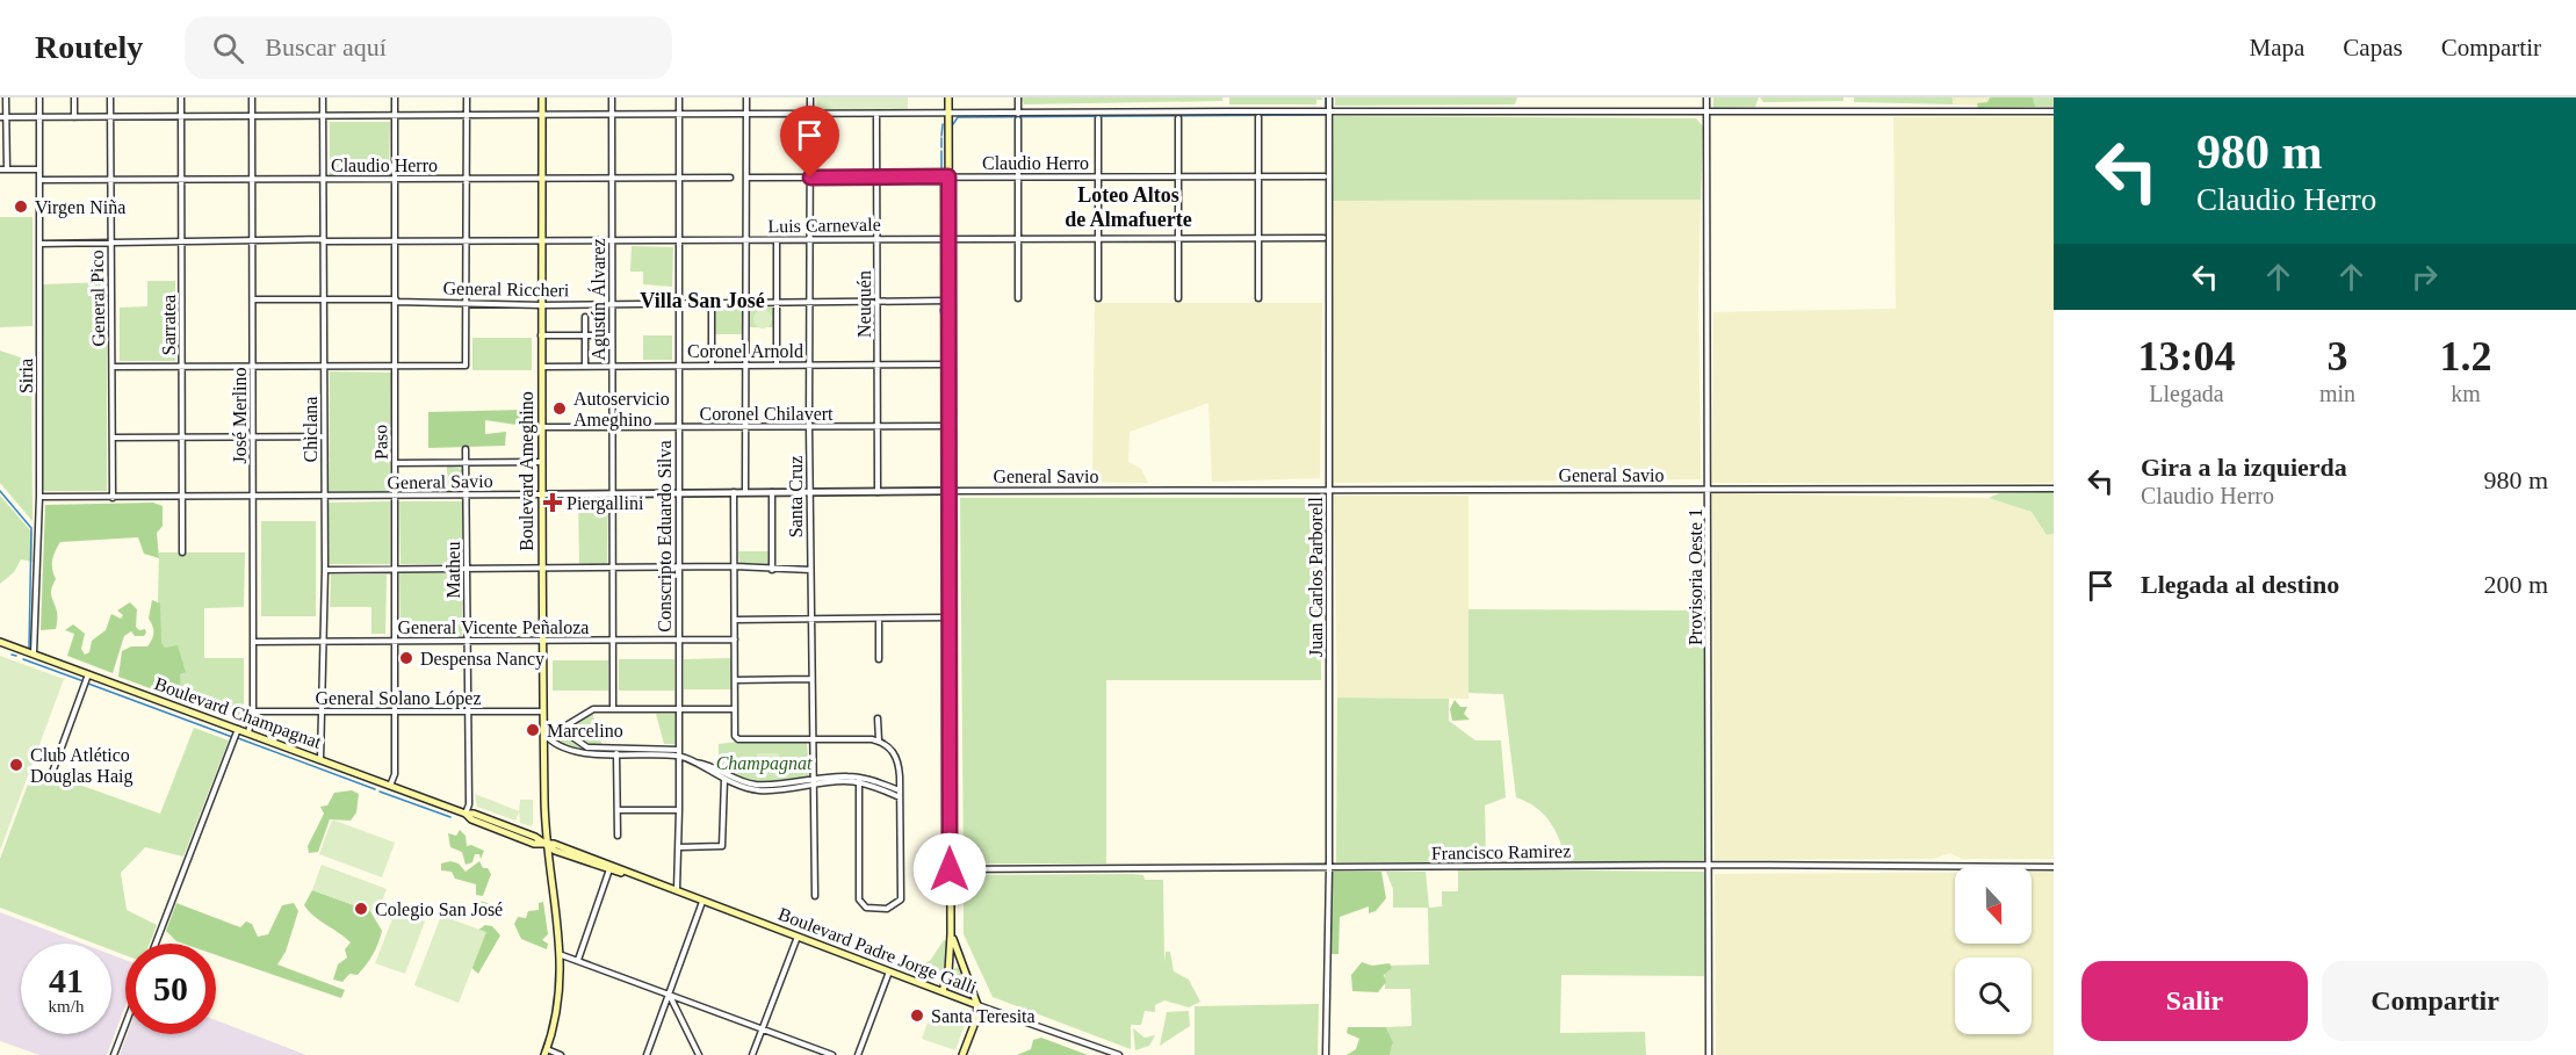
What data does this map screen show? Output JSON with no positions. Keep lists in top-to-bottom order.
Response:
{
  "streets": {
    "main road": ["Boulevard Ameghino", "Boulevard Champagnat", "Boulevard Padre Jorge Galli"],
    "street": [
      "Claudio Herro",
      "Luis Carnevale",
      "General Riccheri",
      "General Pico",
      "Agustín Álvarez",
      "Neuquén",
      "Sarratea",
      "Coronel Arnold",
      "Siria",
      "Coronel Chilavert",
      "José Merlino",
      "Chiclana",
      "Paso",
      "General Savio",
      "Santa Cruz",
      "Conscripto Eduardo Silva",
      "Matheu",
      "Juan Carlos Parborell",
      "Provisoria Oeste 1",
      "General Vicente Peñaloza",
      "General Solano López",
      "Francisco Ramirez"
    ]
  },
  "crossings": [
    ["Claudio Herro", "General Pico"],
    ["Claudio Herro", "Agustín Álvarez"],
    ["Claudio Herro", "Neuquén"],
    ["Claudio Herro", "Sarratea"],
    ["Claudio Herro", "Siria"],
    ["Claudio Herro", "José Merlino"],
    ["Claudio Herro", "Chiclana"],
    ["Claudio Herro", "Paso"],
    ["Claudio Herro", "Boulevard Ameghino"],
    ["Claudio Herro", "Santa Cruz"],
    ["Claudio Herro", "Conscripto Eduardo Silva"],
    ["Luis Carnevale", "General Pico"],
    ["Luis Carnevale", "Agustín Álvarez"],
    ["Luis Carnevale", "Neuquén"],
    ["Luis Carnevale", "Sarratea"],
    ["Luis Carnevale", "Siria"],
    ["Luis Carnevale", "José Merlino"],
    ["Luis Carnevale", "Chiclana"],
    ["Luis Carnevale", "Paso"],
    ["Luis Carnevale", "Boulevard Ameghino"],
    ["Luis Carnevale", "Santa Cruz"],
    ["Luis Carnevale", "Conscripto Eduardo Silva"],
    ["General Riccheri", "Agustín Álvarez"],
    ["General Riccheri", "Neuquén"],
    ["General Riccheri", "José Merlino"],
    ["General Riccheri", "Chiclana"],
    ["General Riccheri", "Paso"],
    ["General Riccheri", "Boulevard Ameghino"],
    ["General Riccheri", "Santa Cruz"],
    ["General Riccheri", "Conscripto Eduardo Silva"],
    ["General Pico", "General Savio"],
    ["Agustín Álvarez", "Coronel Arnold"],
    ["Agustín Álvarez", "Coronel Chilavert"],
    ["Agustín Álvarez", "General Savio"],
    ["Agustín Álvarez", "General Vicente Peñaloza"],
    ["Neuquén", "Coronel Arnold"],
    ["Neuquén", "Coronel Chilavert"],
    ["Neuquén", "General Savio"],
    ["Sarratea", "General Savio"],
    ["Coronel Arnold", "Boulevard Ameghino"],
    ["Coronel Arnold", "Santa Cruz"],
    ["Coronel Arnold", "Conscripto Eduardo Silva"],
    ["Siria", "General Savio"],
    ["Siria", "Boulevard Champagnat"],
    ["Coronel Chilavert", "Boulevard Ameghino"],
    ["Coronel Chilavert", "Santa Cruz"],
    ["Coronel Chilavert", "Conscripto Eduardo Silva"],
    ["José Merlino", "General Savio"],
    ["José Merlino", "General Vicente Peñaloza"],
    ["José Merlino", "General Solano López"],
    ["José Merlino", "Boulevard Champagnat"],
    ["Chiclana", "General Savio"],
    ["Chiclana", "General Vicente Peñaloza"],
    ["Chiclana", "General Solano López"],
    ["Chiclana", "Boulevard Champagnat"],
    ["Paso", "General Savio"],
    ["Paso", "General Vicente Peñaloza"],
    ["Paso", "General Solano López"],
    ["Paso", "Boulevard Champagnat"],
    ["Boulevard Ameghino", "General Savio"],
    ["Boulevard Ameghino", "General Vicente Peñaloza"],
    ["Boulevard Ameghino", "General Solano López"],
    ["Boulevard Ameghino", "Boulevard Champagnat"],
    ["Boulevard Ameghino", "Boulevard Padre Jorge Galli"],
    ["General Savio", "Santa Cruz"],
    ["General Savio", "Conscripto Eduardo Silva"],
    ["General Savio", "Matheu"],
    ["General Savio", "Juan Carlos Parborell"],
    ["General Savio", "Provisoria Oeste 1"],
    ["Conscripto Eduardo Silva", "General Vicente Peñaloza"],
    ["Conscripto Eduardo Silva", "Boulevard Padre Jorge Galli"],
    ["Matheu", "General Vicente Peñaloza"],
    ["Matheu", "General Solano López"],
    ["Matheu", "Boulevard Champagnat"],
    ["Juan Carlos Parborell", "Francisco Ramirez"],
    ["Provisoria Oeste 1", "Francisco Ramirez"],
    ["Boulevard Champagnat", "Boulevard Padre Jorge Galli"]
  ],
  "districts": ["Loteo Altos de Almafuerte", "Villa San José"],
  "parks": ["Champagnat"],
  "places": {
    "other": [
      "Virgen Niña",
      "Autoservicio Ameghino",
      "Despensa Nancy",
      "Marcelino",
      "Club Atlético Douglas Haig",
      "Colegio San José",
      "Santa Teresita"
    ],
    "health": ["Piergallini"]
  },
  "north": "bottom",
  "page": {
    "header": "Routely",
    "search": "Buscar aquí",
    "nav": ["Mapa", "Capas", "Compartir"],
    "turn": ["980 m", "Claudio Herro"],
    "eta": [
      "13:04",
      "Llegada",
      "3",
      "min",
      "1.2",
      "km"
    ],
    "list": [
      {
        "name": "Gira a la izquierda",
        "note": "Claudio Herro",
        "value": "980 m"
      },
      {
        "name": "Llegada al destino",
        "value": "200 m"
      }
    ],
    "speed": "41 km/h",
    "limit": "50",
    "buttons": ["Salir", "Compartir"]
  }
}
